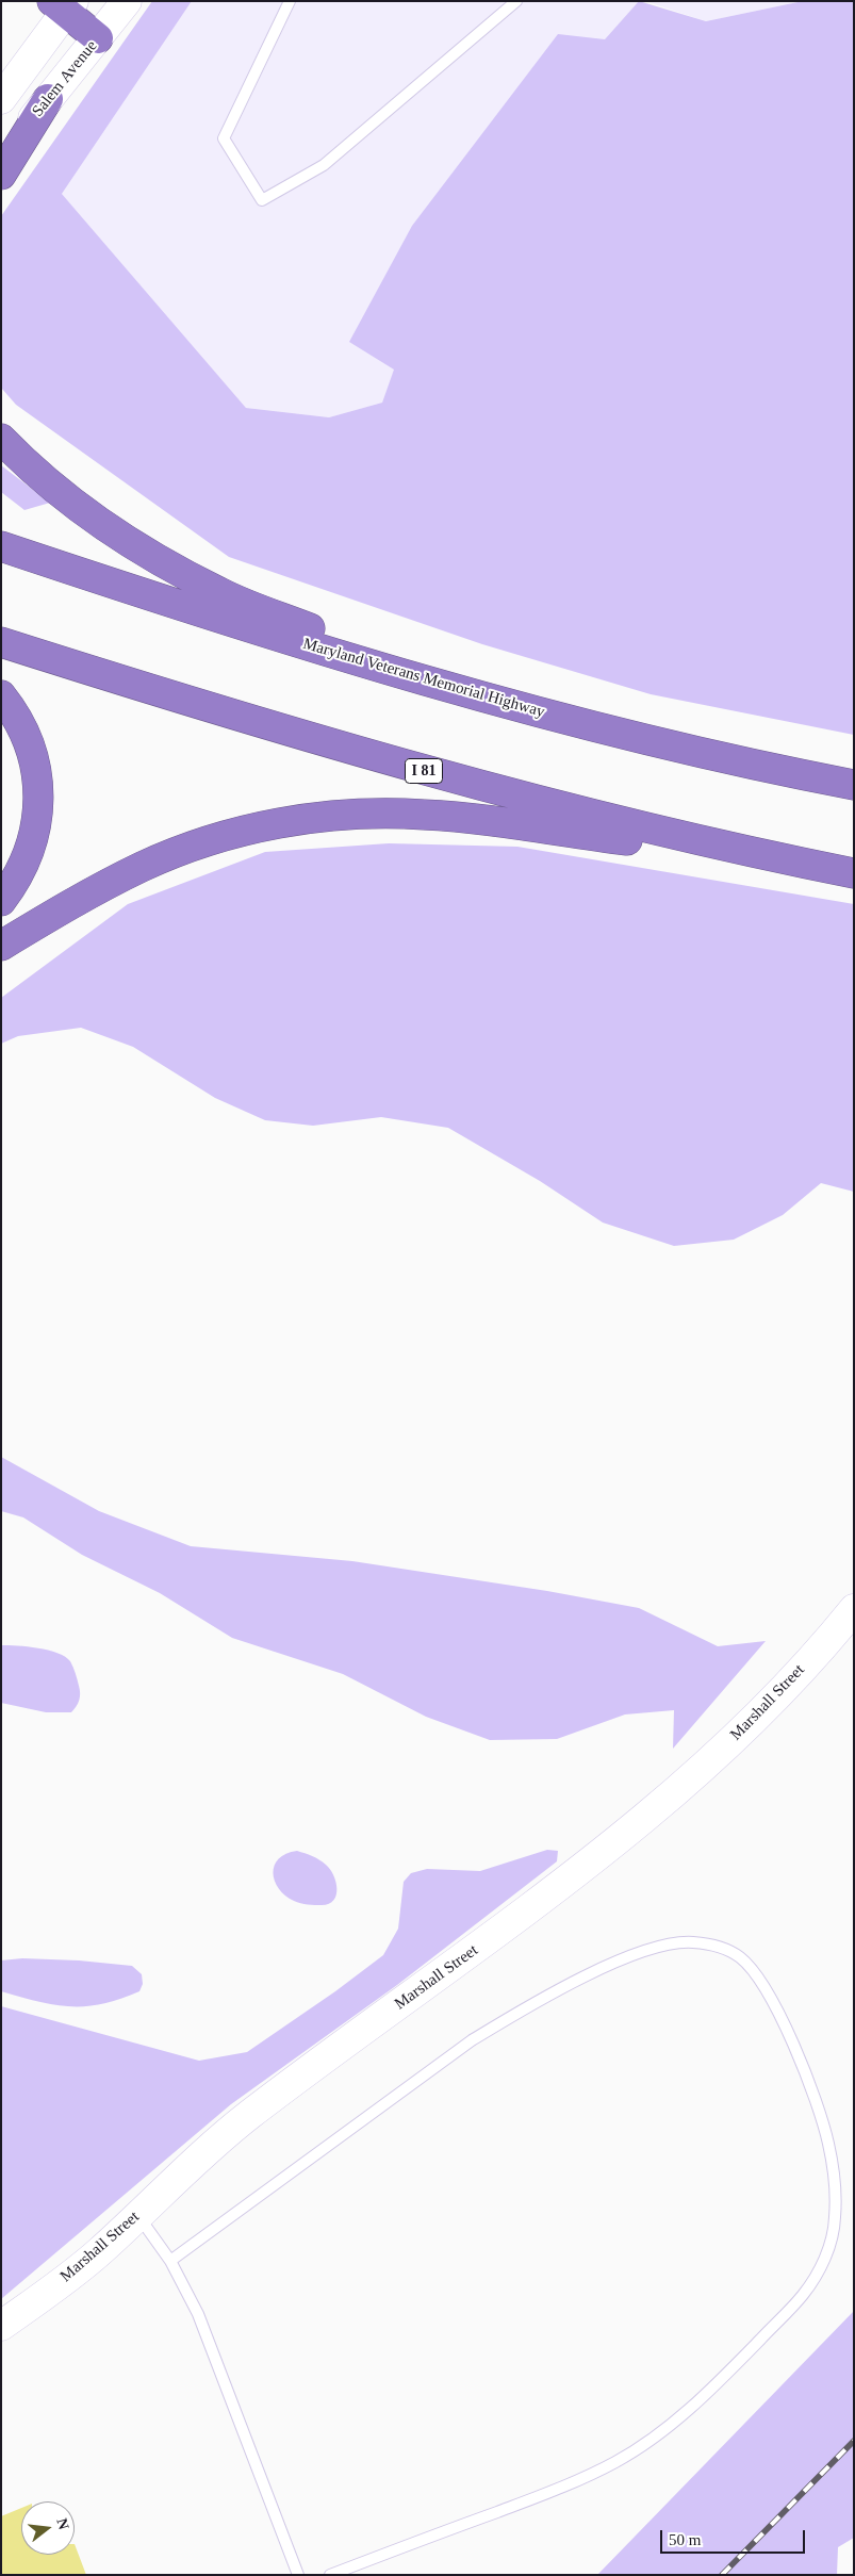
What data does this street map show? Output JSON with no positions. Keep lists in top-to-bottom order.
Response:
{
  "streets": {
    "highway": ["Maryland Veterans Memorial Highway", "I 81"],
    "main road": ["Salem Avenue", "Marshall Street"]
  },
  "scale_bar": "50 m",
  "north": "right"
}
